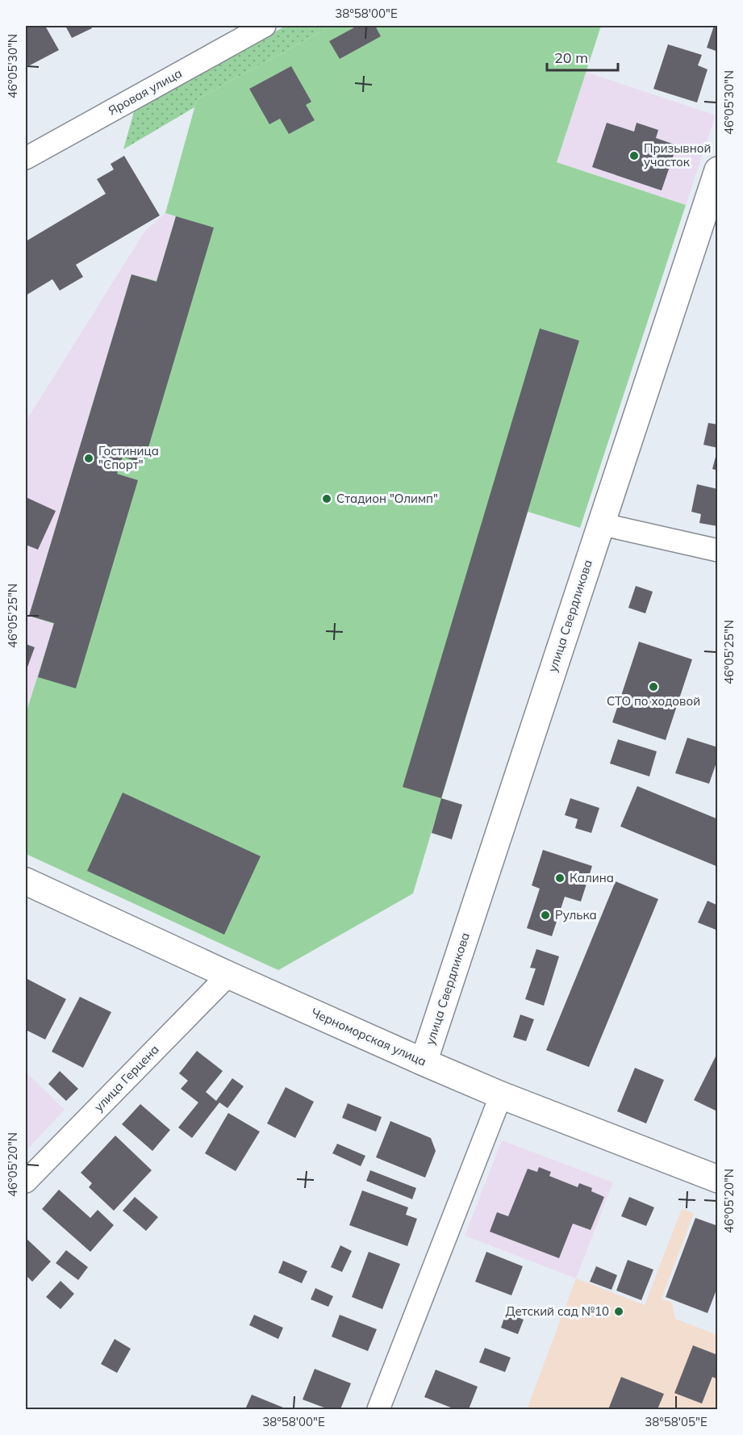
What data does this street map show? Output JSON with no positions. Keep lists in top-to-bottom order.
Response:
{
  "streets": {
    "street": [
      "Яровая улица",
      "улица Свердликова",
      "Черноморская улица",
      "улица Герцена"
    ]
  },
  "crossings": [
    ["улица Свердликова", "Черноморская улица"],
    ["Черноморская улица", "улица Герцена"]
  ],
  "places": [
    "Призывной участок",
    "Гостиница \"Спорт\"",
    "Стадион \"Олимп\"",
    "СТО по ходовой",
    "Калина",
    "Рулька",
    "Детский сад №10"
  ],
  "scale_bar": "20 m",
  "coordinates": [
    "38°58'00\"E",
    "46°05'30\"N",
    "46°05'25\"N",
    "46°05'20\"N",
    "38°58'05\"E"
  ]
}
